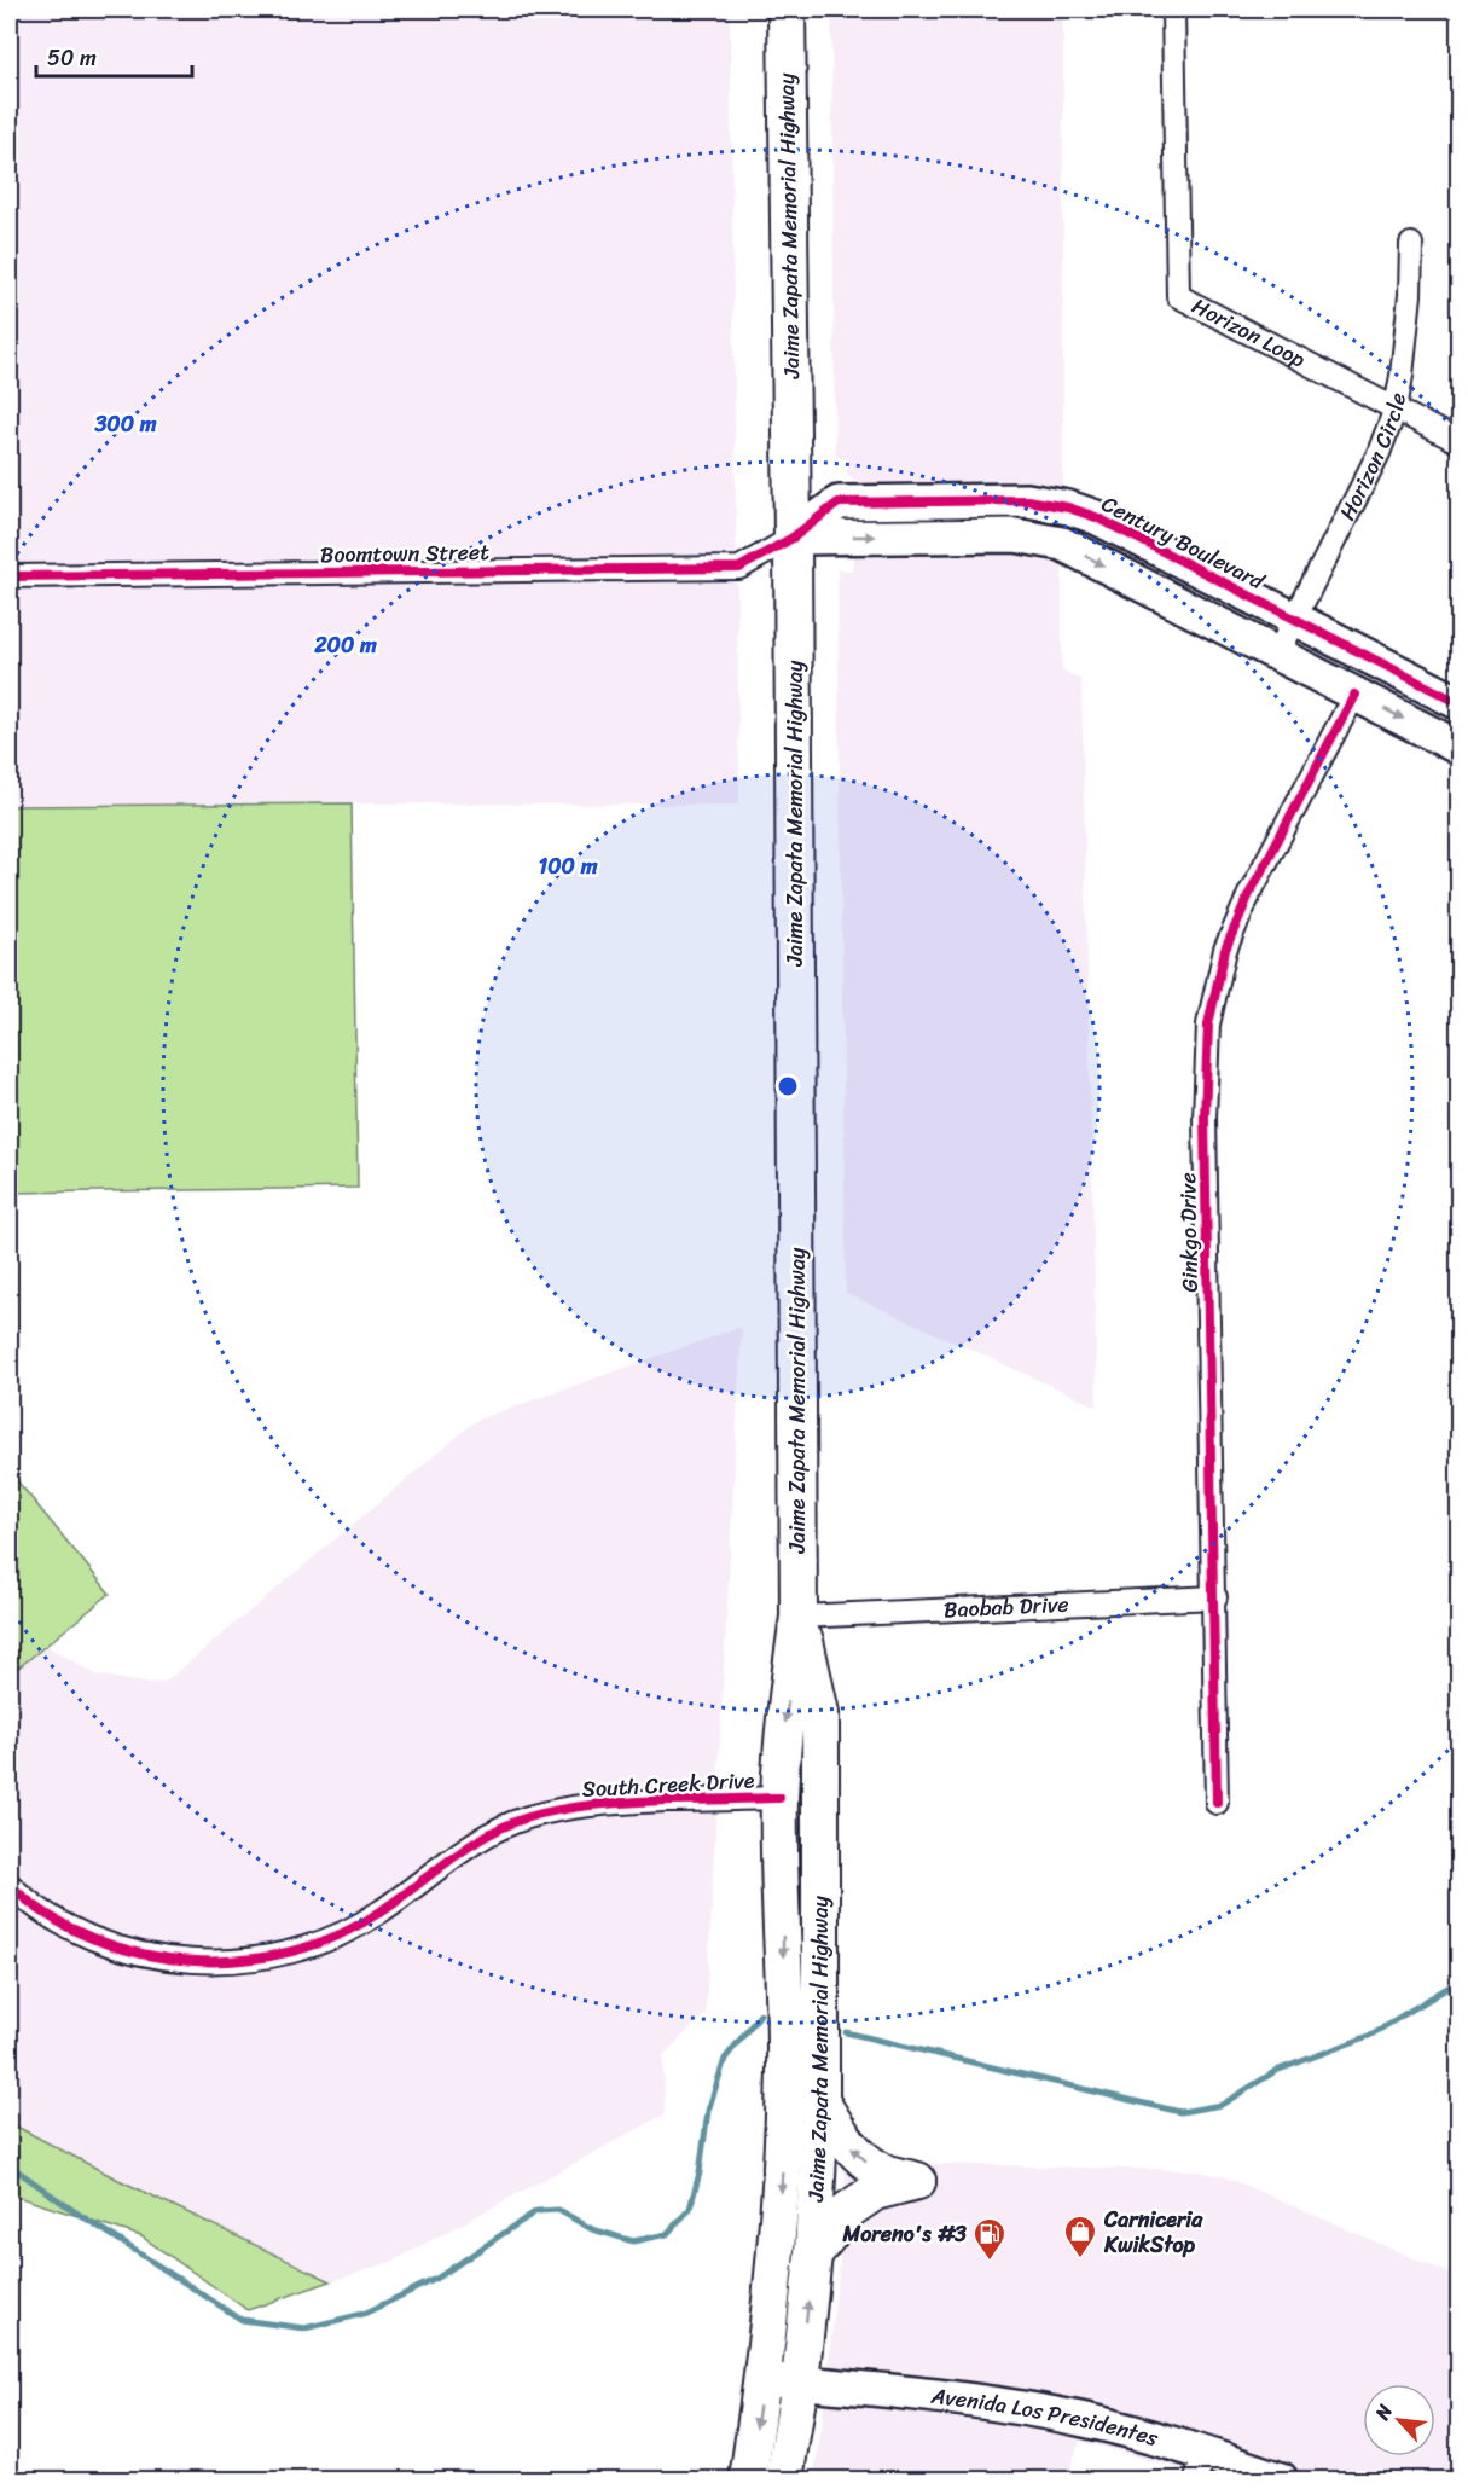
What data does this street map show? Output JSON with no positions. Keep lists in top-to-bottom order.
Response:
{
  "streets": {
    "main road": ["Jaime Zapata Memorial Highway"],
    "street": [
      "Horizon Loop",
      "Horizon Circle",
      "Century Boulevard",
      "Boomtown Street",
      "Ginkgo Drive",
      "Baobab Drive",
      "South Creek Drive",
      "Avenida Los Presidentes"
    ]
  },
  "crossings": [
    ["Jaime Zapata Memorial Highway", "Century Boulevard"],
    ["Jaime Zapata Memorial Highway", "Boomtown Street"],
    ["Jaime Zapata Memorial Highway", "Baobab Drive"],
    ["Jaime Zapata Memorial Highway", "South Creek Drive"],
    ["Jaime Zapata Memorial Highway", "Avenida Los Presidentes"],
    ["Horizon Loop", "Horizon Circle"],
    ["Horizon Circle", "Century Boulevard"],
    ["Century Boulevard", "Boomtown Street"],
    ["Ginkgo Drive", "Baobab Drive"]
  ],
  "places": {
    "shop": ["Carniceria KwikStop"],
    "fuel station": ["Moreno's #3"]
  },
  "scale_bar": "50 m",
  "north": "top left",
  "rings": ["300 m", "200 m", "100 m"]
}
